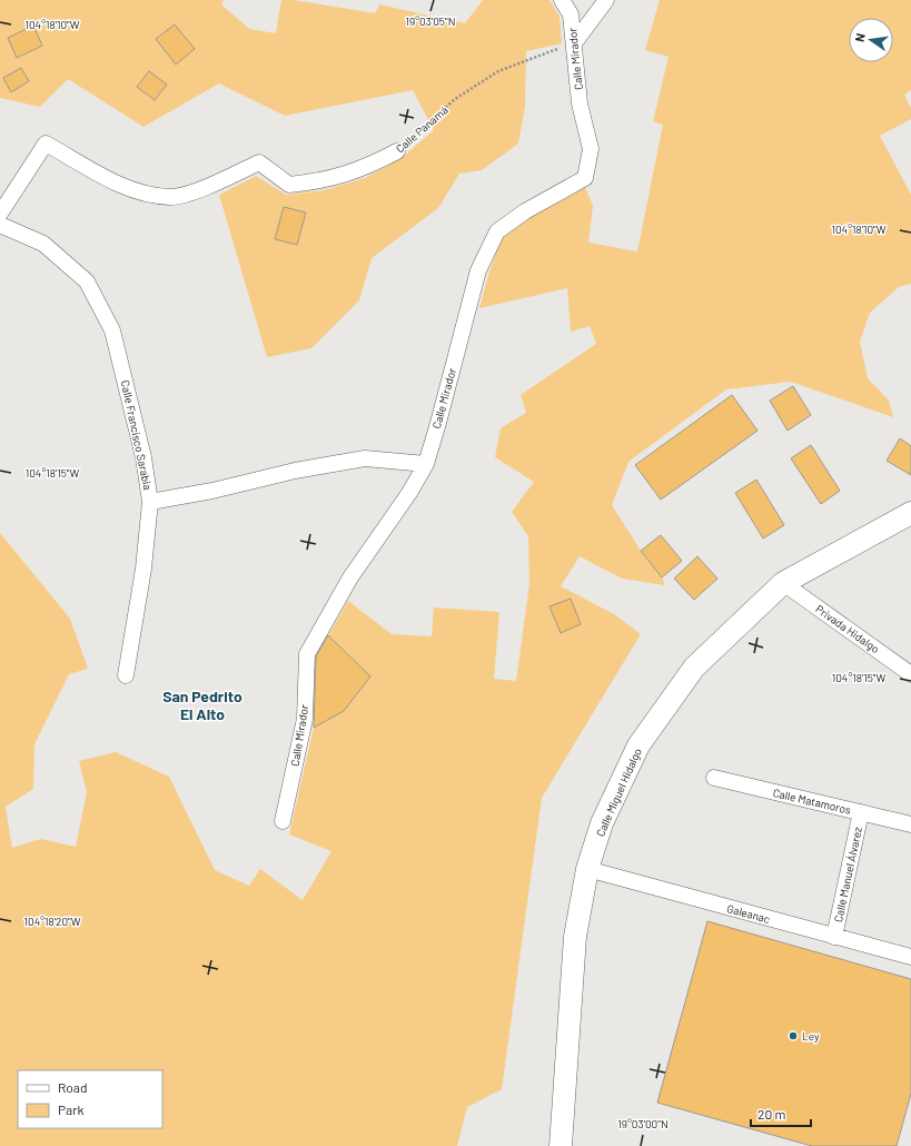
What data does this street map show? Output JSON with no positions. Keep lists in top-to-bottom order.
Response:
{
  "streets": {
    "main road": ["Calle Miguel Hidalgo"],
    "street": [
      "Calle Mirador",
      "Calle Panamá",
      "Calle Francisco Sarabia",
      "Privada Hidalgo",
      "Calle Matamoros",
      "Calle Manuel Álvarez",
      "Galeanac"
    ]
  },
  "crossings": [
    ["Calle Mirador", "Calle Panamá"],
    ["Calle Mirador", "Calle Francisco Sarabia"],
    ["Privada Hidalgo", "Calle Miguel Hidalgo"],
    ["Calle Miguel Hidalgo", "Galeanac"],
    ["Calle Matamoros", "Calle Manuel Álvarez"],
    ["Calle Manuel Álvarez", "Galeanac"]
  ],
  "districts": ["San Pedrito El Alto"],
  "places": ["Ley"],
  "legend": ["Road", "Park"],
  "scale_bar": "20 m",
  "north": "left",
  "coordinates": [
    "19°03'05\"N",
    "104°18'10\"W",
    "104°18'15\"W",
    "104°18'20\"W",
    "19°03'00\"N"
  ]
}
